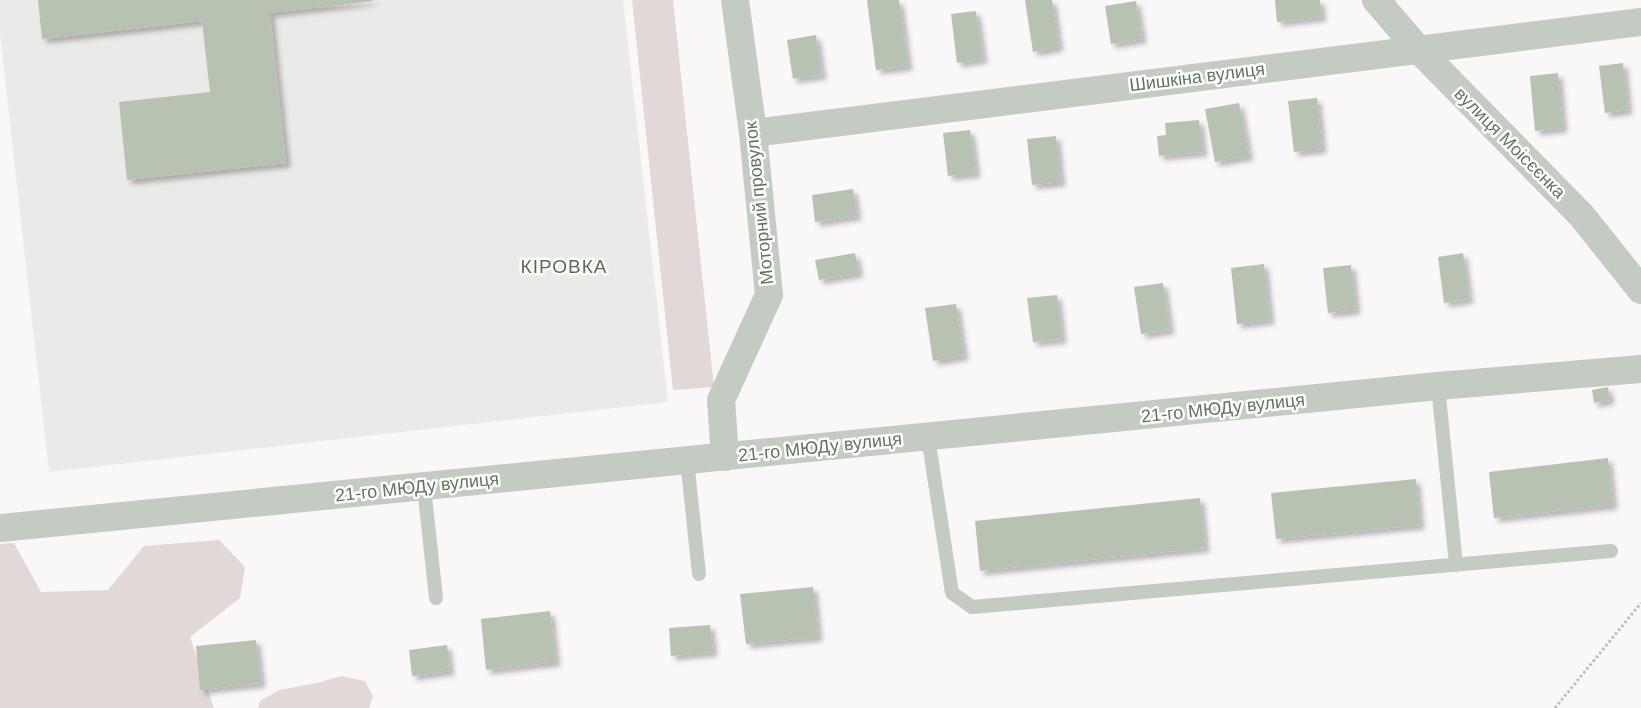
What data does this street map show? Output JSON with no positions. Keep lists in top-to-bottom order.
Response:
{
  "streets": {
    "street": [
      "Шишкіна вулиця",
      "вулиця Моісєєнка",
      "Моторний провулок",
      "21-го МЮДу вулиця"
    ]
  },
  "crossings": [
    ["Шишкіна вулиця", "вулиця Моісєєнка"],
    ["Шишкіна вулиця", "Моторний провулок"],
    ["Моторний провулок", "21-го МЮДу вулиця"]
  ],
  "districts": ["КІРОВКА"]
}
